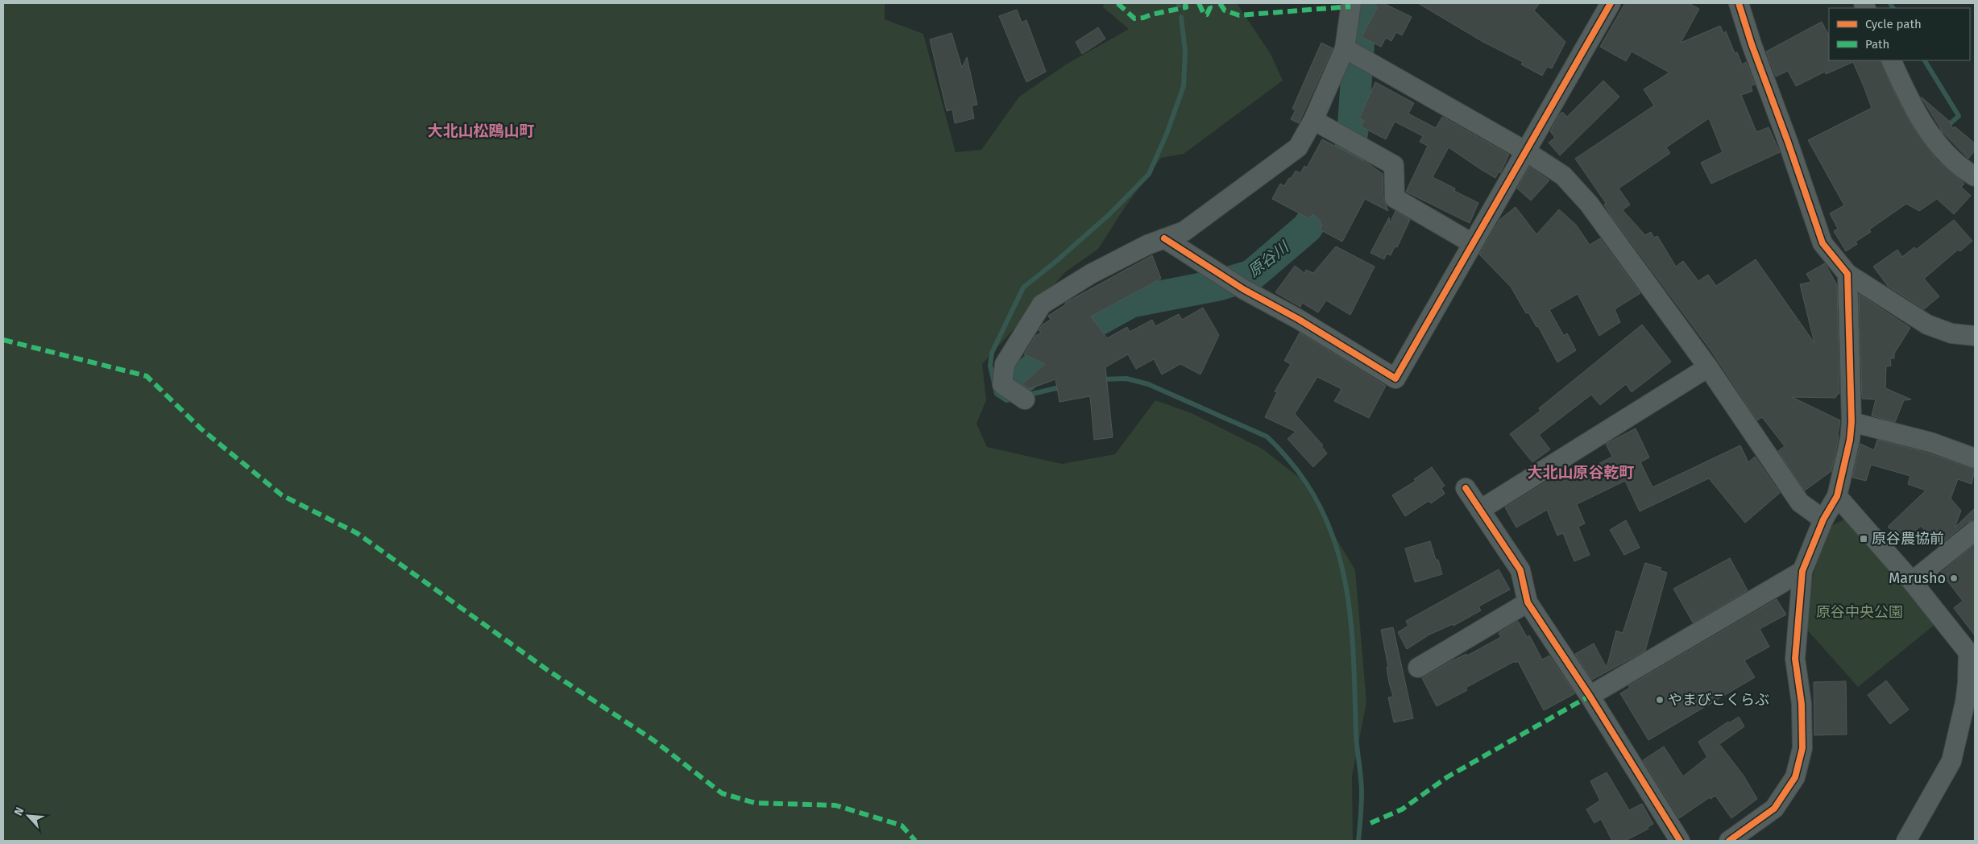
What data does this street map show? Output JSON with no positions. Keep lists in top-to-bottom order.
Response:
{
  "districts": ["大北山松鴎山町", "大北山原谷乾町"],
  "water": ["原谷川"],
  "parks": ["原谷中央公園"],
  "places": {
    "transit": ["原谷農協前"],
    "other": ["Marusho", "やまびこくらぶ"]
  },
  "legend": ["Cycle path", "Path"],
  "north": "top left"
}
